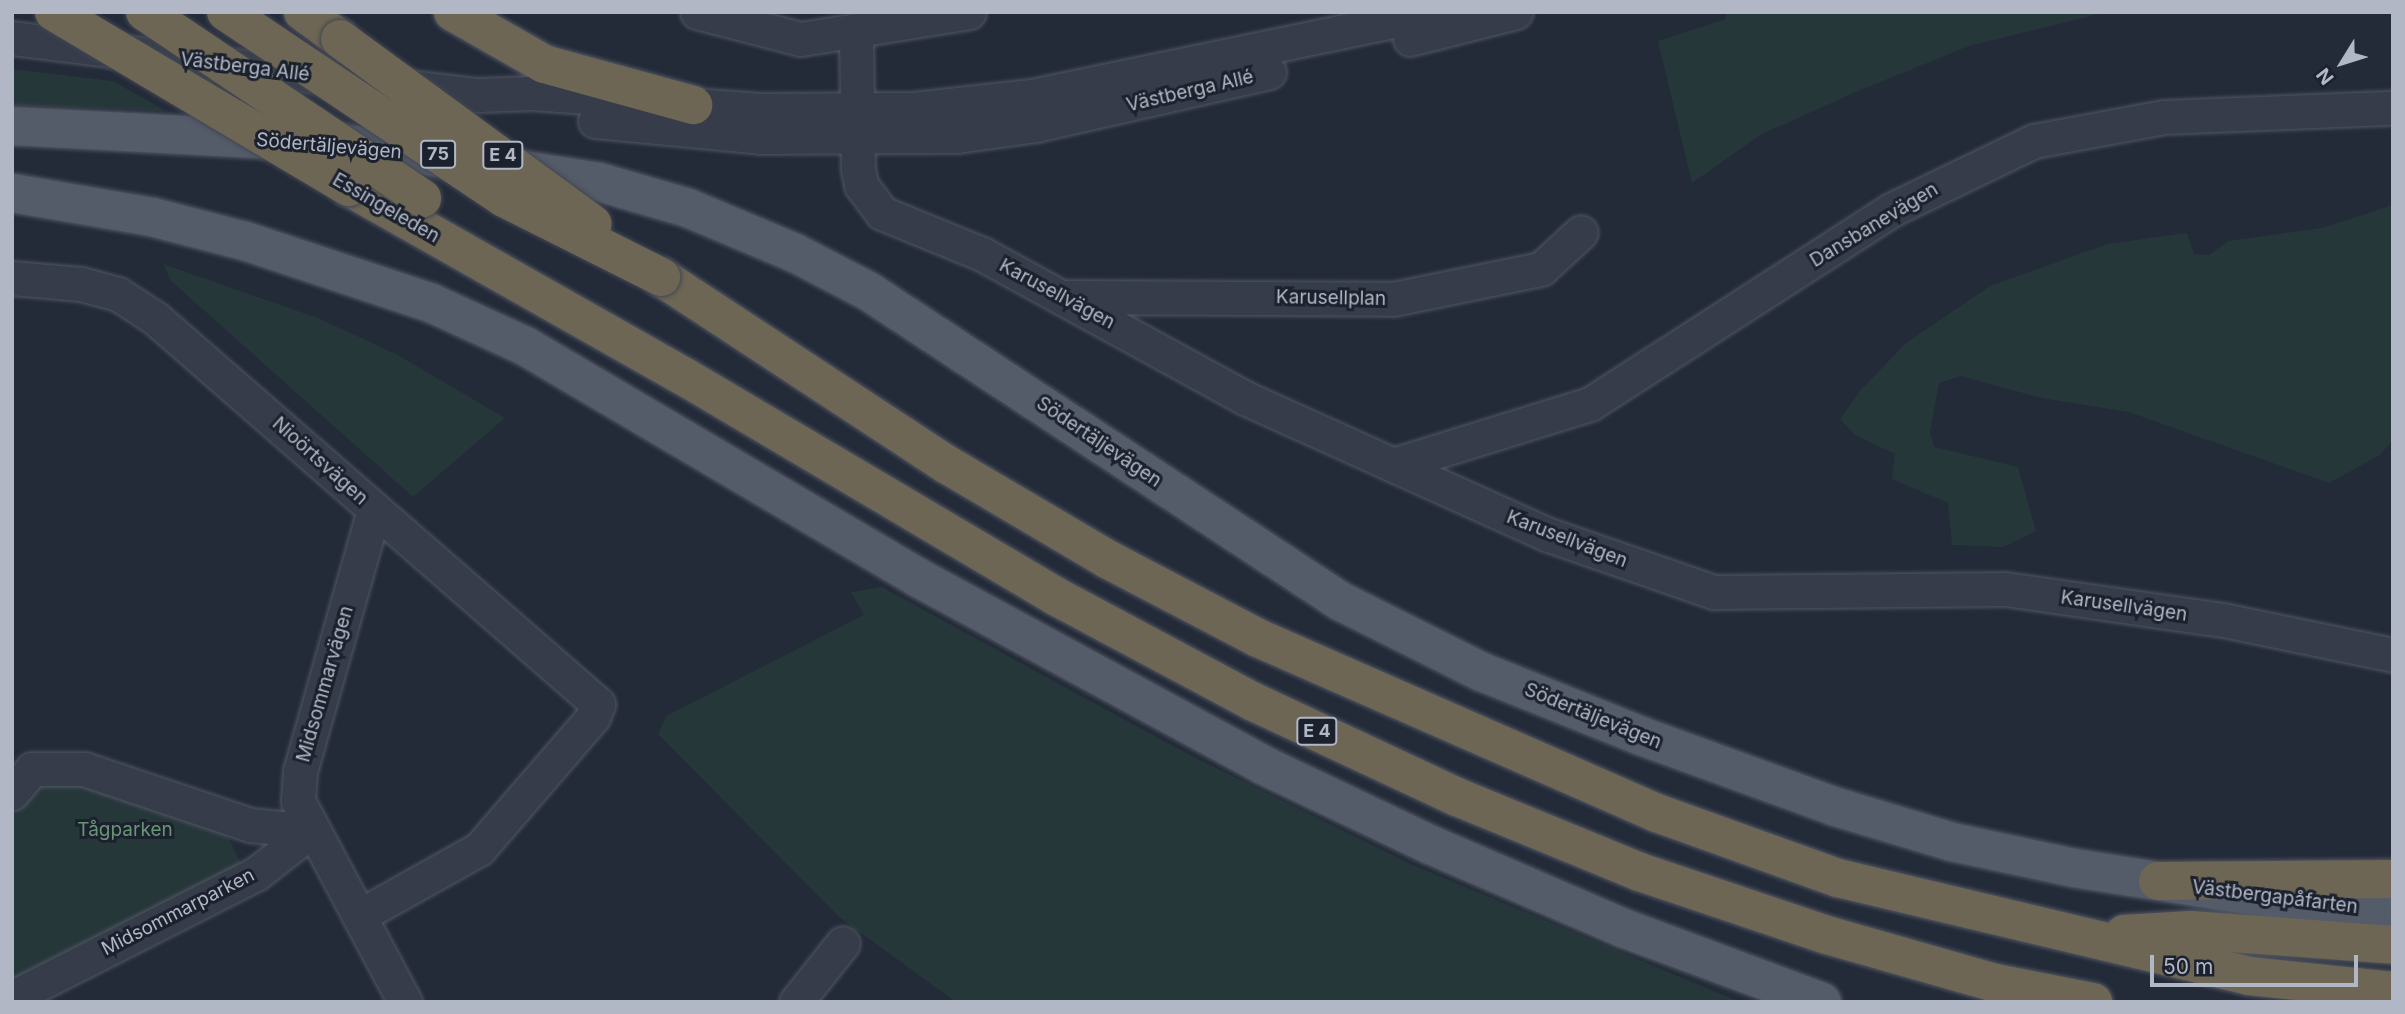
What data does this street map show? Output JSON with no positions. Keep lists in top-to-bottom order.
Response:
{
  "streets": {
    "highway": ["75", "E 4", "Essingeleden"],
    "main road": ["Södertäljevägen", "Västbergapåfarten"],
    "street": [
      "Västberga Allé",
      "Dansbanevägen",
      "Karusellvägen",
      "Karusellplan",
      "Nioörtsvägen",
      "Midsommarvägen",
      "Midsommarparken"
    ]
  },
  "crossings": [
    ["Västberga Allé", "Karusellvägen"],
    ["Södertäljevägen", "Västbergapåfarten"],
    ["75", "E 4"],
    ["75", "Essingeleden"],
    ["E 4", "Essingeleden"],
    ["Dansbanevägen", "Karusellvägen"],
    ["Karusellvägen", "Karusellplan"],
    ["Nioörtsvägen", "Midsommarvägen"],
    ["Midsommarvägen", "Midsommarparken"]
  ],
  "parks": ["Tågparken"],
  "scale_bar": "50 m",
  "north": "bottom left"
}
